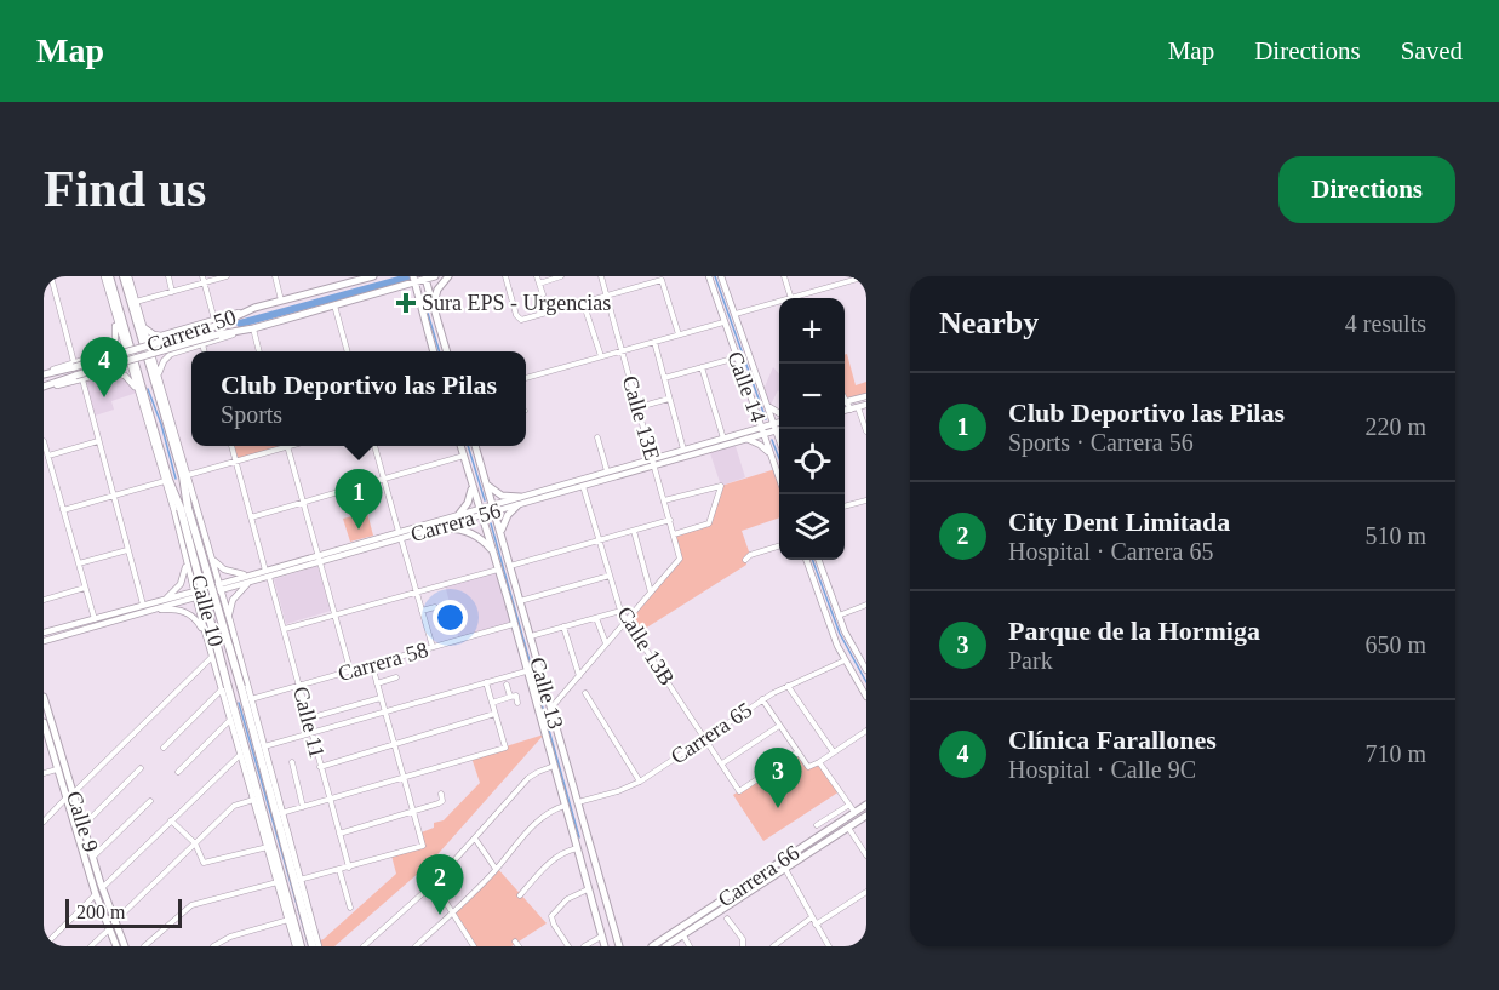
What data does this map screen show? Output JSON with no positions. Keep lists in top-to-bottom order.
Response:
{
  "streets": {
    "main road": [
      "Carrera 50",
      "Calle 10",
      "Calle 13",
      "Calle 9",
      "Carrera 66"
    ],
    "street": [
      "Calle 14",
      "Calle 13E",
      "Carrera 56",
      "Calle 13B",
      "Carrera 58",
      "Calle 11",
      "Carrera 65"
    ]
  },
  "crossings": [
    ["Calle 14", "Carrera 56"],
    ["Calle 13E", "Carrera 56"],
    ["Carrera 56", "Calle 10"],
    ["Carrera 56", "Calle 13B"],
    ["Carrera 56", "Calle 13"],
    ["Carrera 56", "Calle 11"],
    ["Calle 10", "Carrera 58"],
    ["Calle 13B", "Carrera 65"],
    ["Carrera 58", "Calle 13"],
    ["Carrera 58", "Calle 11"],
    ["Calle 13", "Carrera 65"]
  ],
  "places": {
    "health": ["Sura EPS - Urgencias"]
  },
  "scale_bar": "200 m",
  "page": {
    "header": "Map",
    "nav": ["Map", "Directions", "Saved"],
    "buttons": "Directions",
    "title": "Find us",
    "heading": ["Nearby", "4 results"],
    "map_buttons": ["+", "−"],
    "pins": [
      "4",
      "1",
      "3",
      "2"
    ],
    "popup": ["Club Deportivo las Pilas", "Sports"],
    "list": [
      {
        "mark": "1",
        "name": "Club Deportivo las Pilas",
        "note": "Sports · Carrera 56",
        "value": "220 m"
      },
      {
        "mark": "2",
        "name": "City Dent Limitada",
        "note": "Hospital · Carrera 65",
        "value": "510 m"
      },
      {
        "mark": "3",
        "name": "Parque de la Hormiga",
        "note": "Park",
        "value": "650 m"
      },
      {
        "mark": "4",
        "name": "Clínica Farallones",
        "note": "Hospital · Calle 9C",
        "value": "710 m"
      }
    ],
    "scale": "200 m"
  }
}
